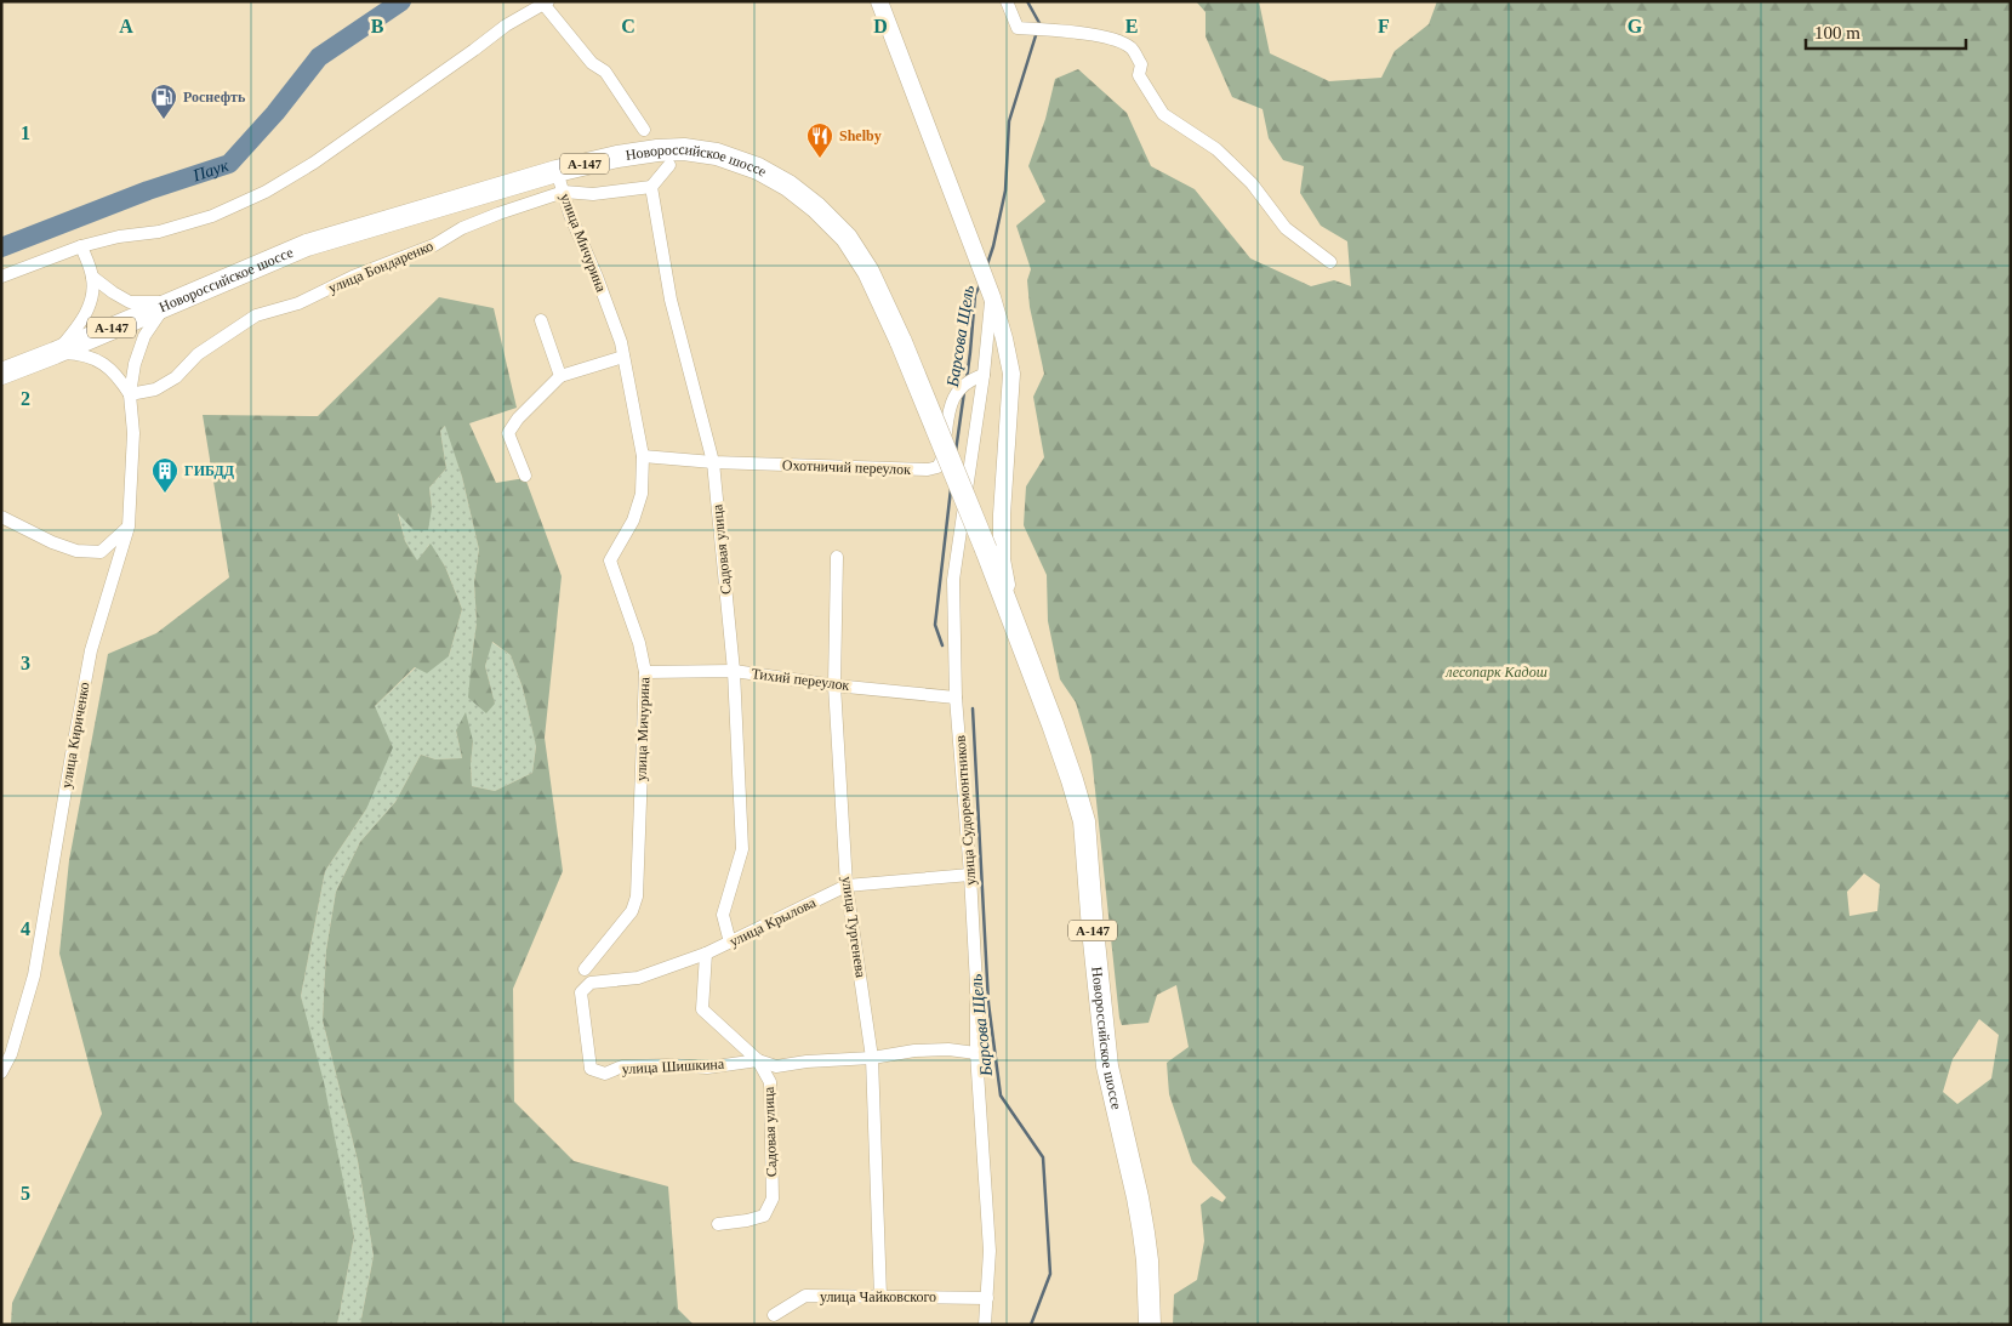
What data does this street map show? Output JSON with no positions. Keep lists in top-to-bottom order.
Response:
{
  "streets": {
    "highway": ["А-147", "Новороссийское шоссе"],
    "street": [
      "улица Мичурина",
      "улица Бондаренко",
      "Охотничий переулок",
      "Садовая улица",
      "Тихий переулок",
      "улица Кириченко",
      "улица Судоремонтников",
      "улица Крылова",
      "улица Тургенева",
      "улица Шишкина",
      "улица Чайковского"
    ]
  },
  "crossings": [
    ["Новороссийское шоссе", "улица Мичурина"],
    ["Новороссийское шоссе", "улица Кириченко"],
    ["Новороссийское шоссе", "улица Судоремонтников"],
    ["улица Мичурина", "улица Бондаренко"],
    ["улица Мичурина", "Охотничий переулок"],
    ["улица Мичурина", "Тихий переулок"],
    ["улица Бондаренко", "Садовая улица"],
    ["улица Бондаренко", "улица Кириченко"],
    ["Охотничий переулок", "Садовая улица"],
    ["Охотничий переулок", "улица Судоремонтников"],
    ["Садовая улица", "Тихий переулок"],
    ["Садовая улица", "улица Крылова"],
    ["Садовая улица", "улица Шишкина"],
    ["Тихий переулок", "улица Судоремонтников"],
    ["Тихий переулок", "улица Тургенева"],
    ["улица Судоремонтников", "улица Крылова"],
    ["улица Судоремонтников", "улица Шишкина"],
    ["улица Судоремонтников", "улица Чайковского"],
    ["улица Крылова", "улица Тургенева"],
    ["улица Крылова", "улица Шишкина"],
    ["улица Тургенева", "улица Шишкина"],
    ["улица Тургенева", "улица Чайковского"]
  ],
  "water": ["Паук", "Барсова Щель"],
  "parks": ["лесопарк Кадош"],
  "places": {
    "fuel station": ["Роснефть"],
    "restaurant": ["Shelby"],
    "building": ["ГИБДД"]
  },
  "scale_bar": "100 m",
  "grid": {
    "columns": [
      "A",
      "B",
      "C",
      "D",
      "E",
      "F",
      "G"
    ],
    "rows": [
      "1",
      "2",
      "3",
      "4",
      "5"
    ]
  }
}
